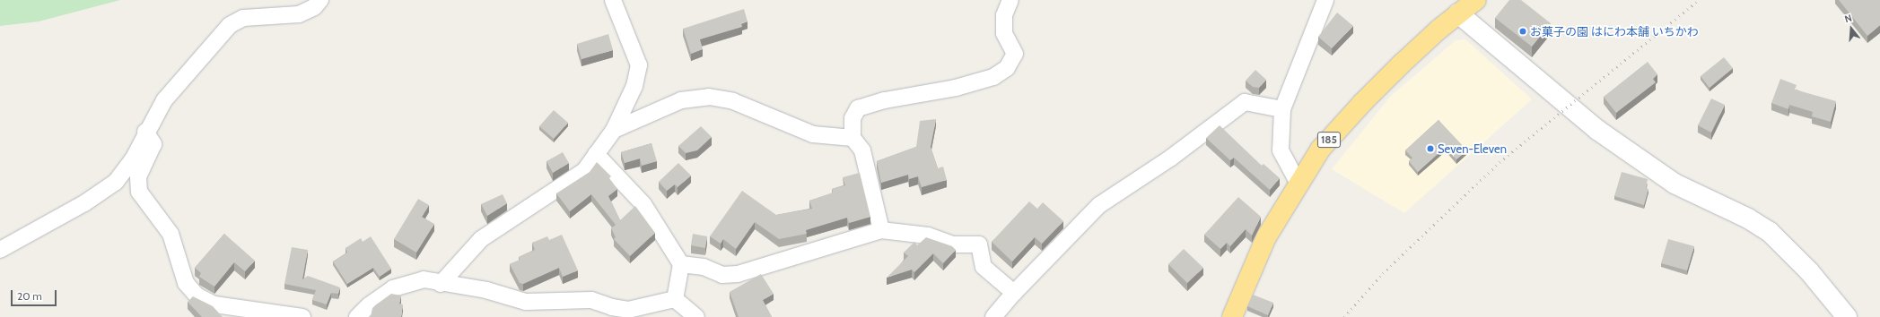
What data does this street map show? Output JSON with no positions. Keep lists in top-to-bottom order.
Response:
{
  "streets": {
    "highway": ["185"]
  },
  "places": ["お菓子の園 はにわ本舗 いちかわ", "Seven-Eleven"],
  "scale_bar": "20 m",
  "north": "top"
}
